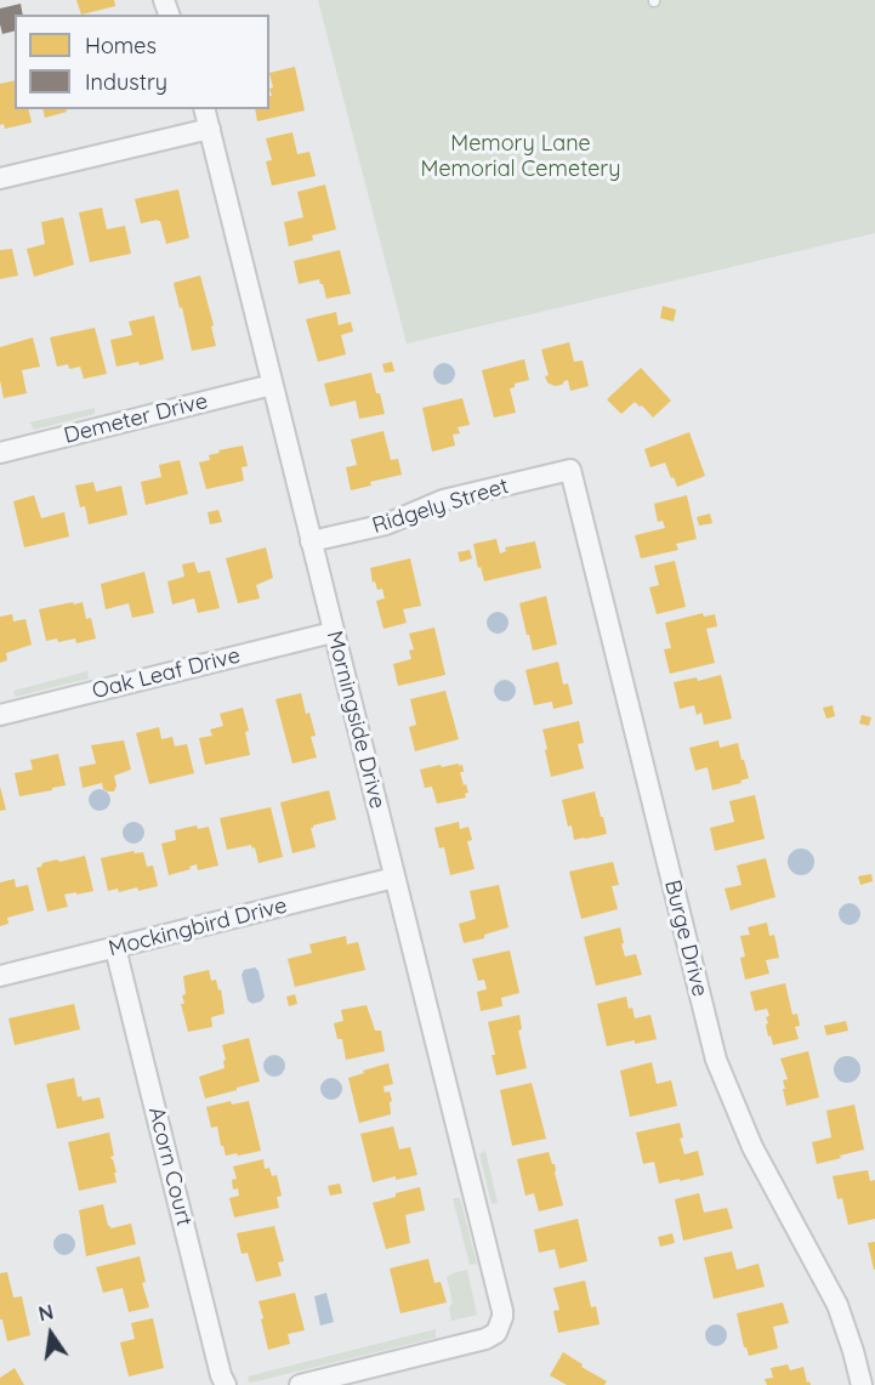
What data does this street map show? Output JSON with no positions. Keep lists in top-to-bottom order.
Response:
{
  "streets": {
    "street": [
      "Demeter Drive",
      "Ridgely Street",
      "Oak Leaf Drive",
      "Morningside Drive",
      "Mockingbird Drive",
      "Burge Drive",
      "Acorn Court"
    ]
  },
  "crossings": [
    ["Demeter Drive", "Morningside Drive"],
    ["Ridgely Street", "Morningside Drive"],
    ["Ridgely Street", "Burge Drive"],
    ["Oak Leaf Drive", "Morningside Drive"],
    ["Morningside Drive", "Mockingbird Drive"],
    ["Mockingbird Drive", "Acorn Court"]
  ],
  "parks": ["Memory Lane Memorial Cemetery"],
  "legend": ["Homes", "Industry"],
  "north": "top"
}
